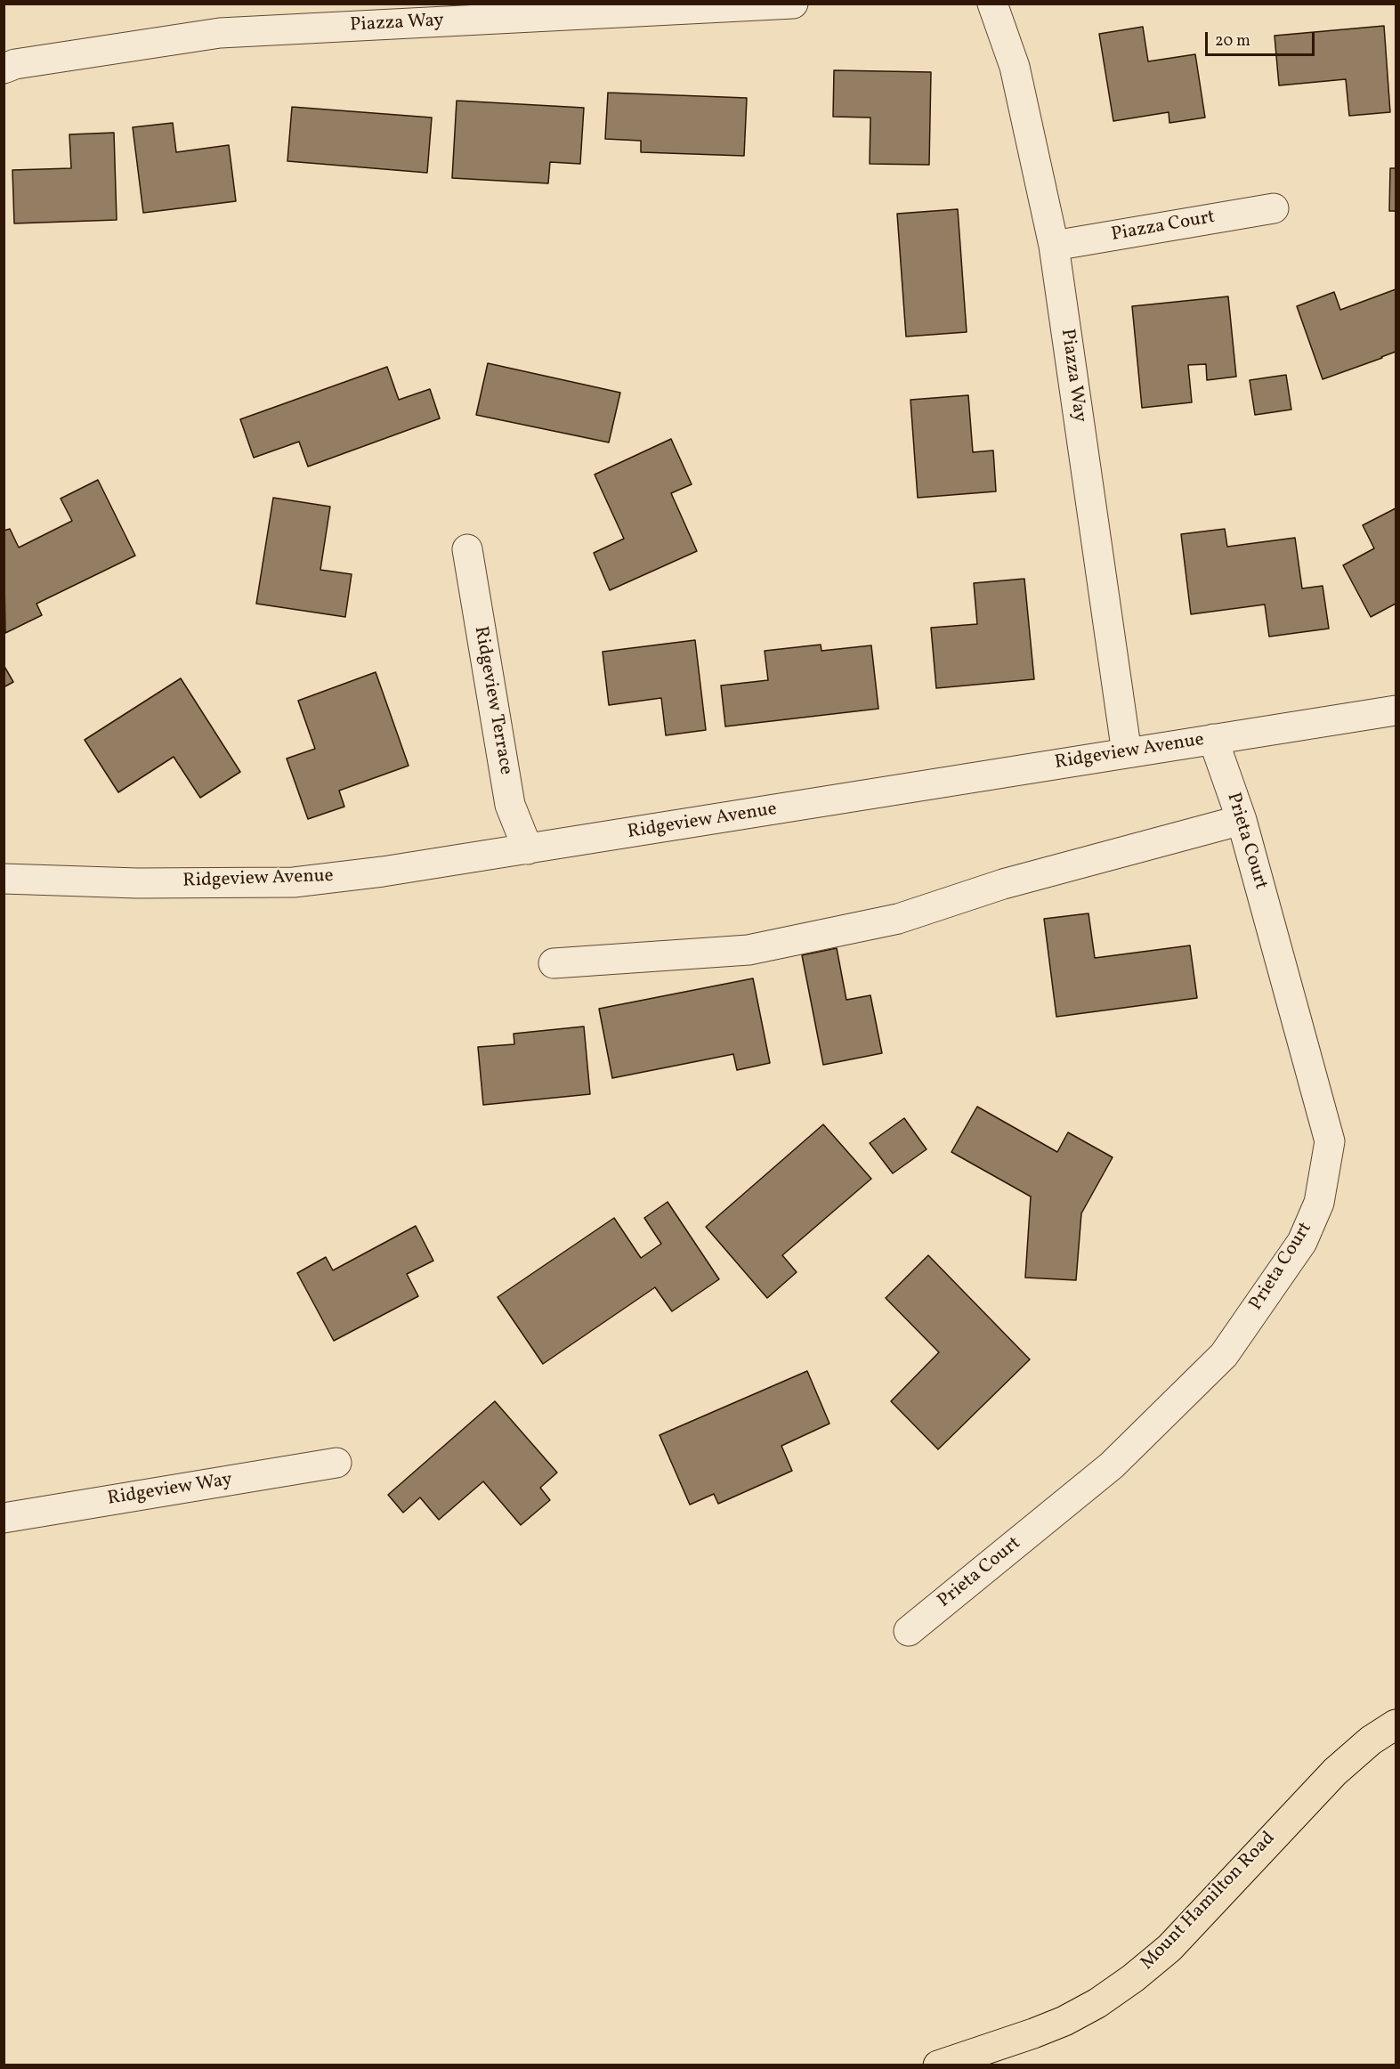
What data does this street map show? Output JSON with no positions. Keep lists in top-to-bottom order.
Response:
{
  "streets": {
    "main road": ["Mount Hamilton Road"],
    "street": [
      "Piazza Way",
      "Piazza Court",
      "Ridgeview Terrace",
      "Ridgeview Avenue",
      "Prieta Court",
      "Ridgeview Way"
    ]
  },
  "crossings": [
    ["Piazza Way", "Piazza Court"],
    ["Piazza Way", "Ridgeview Avenue"],
    ["Ridgeview Terrace", "Ridgeview Avenue"],
    ["Ridgeview Avenue", "Prieta Court"]
  ],
  "scale_bar": "20 m"
}
